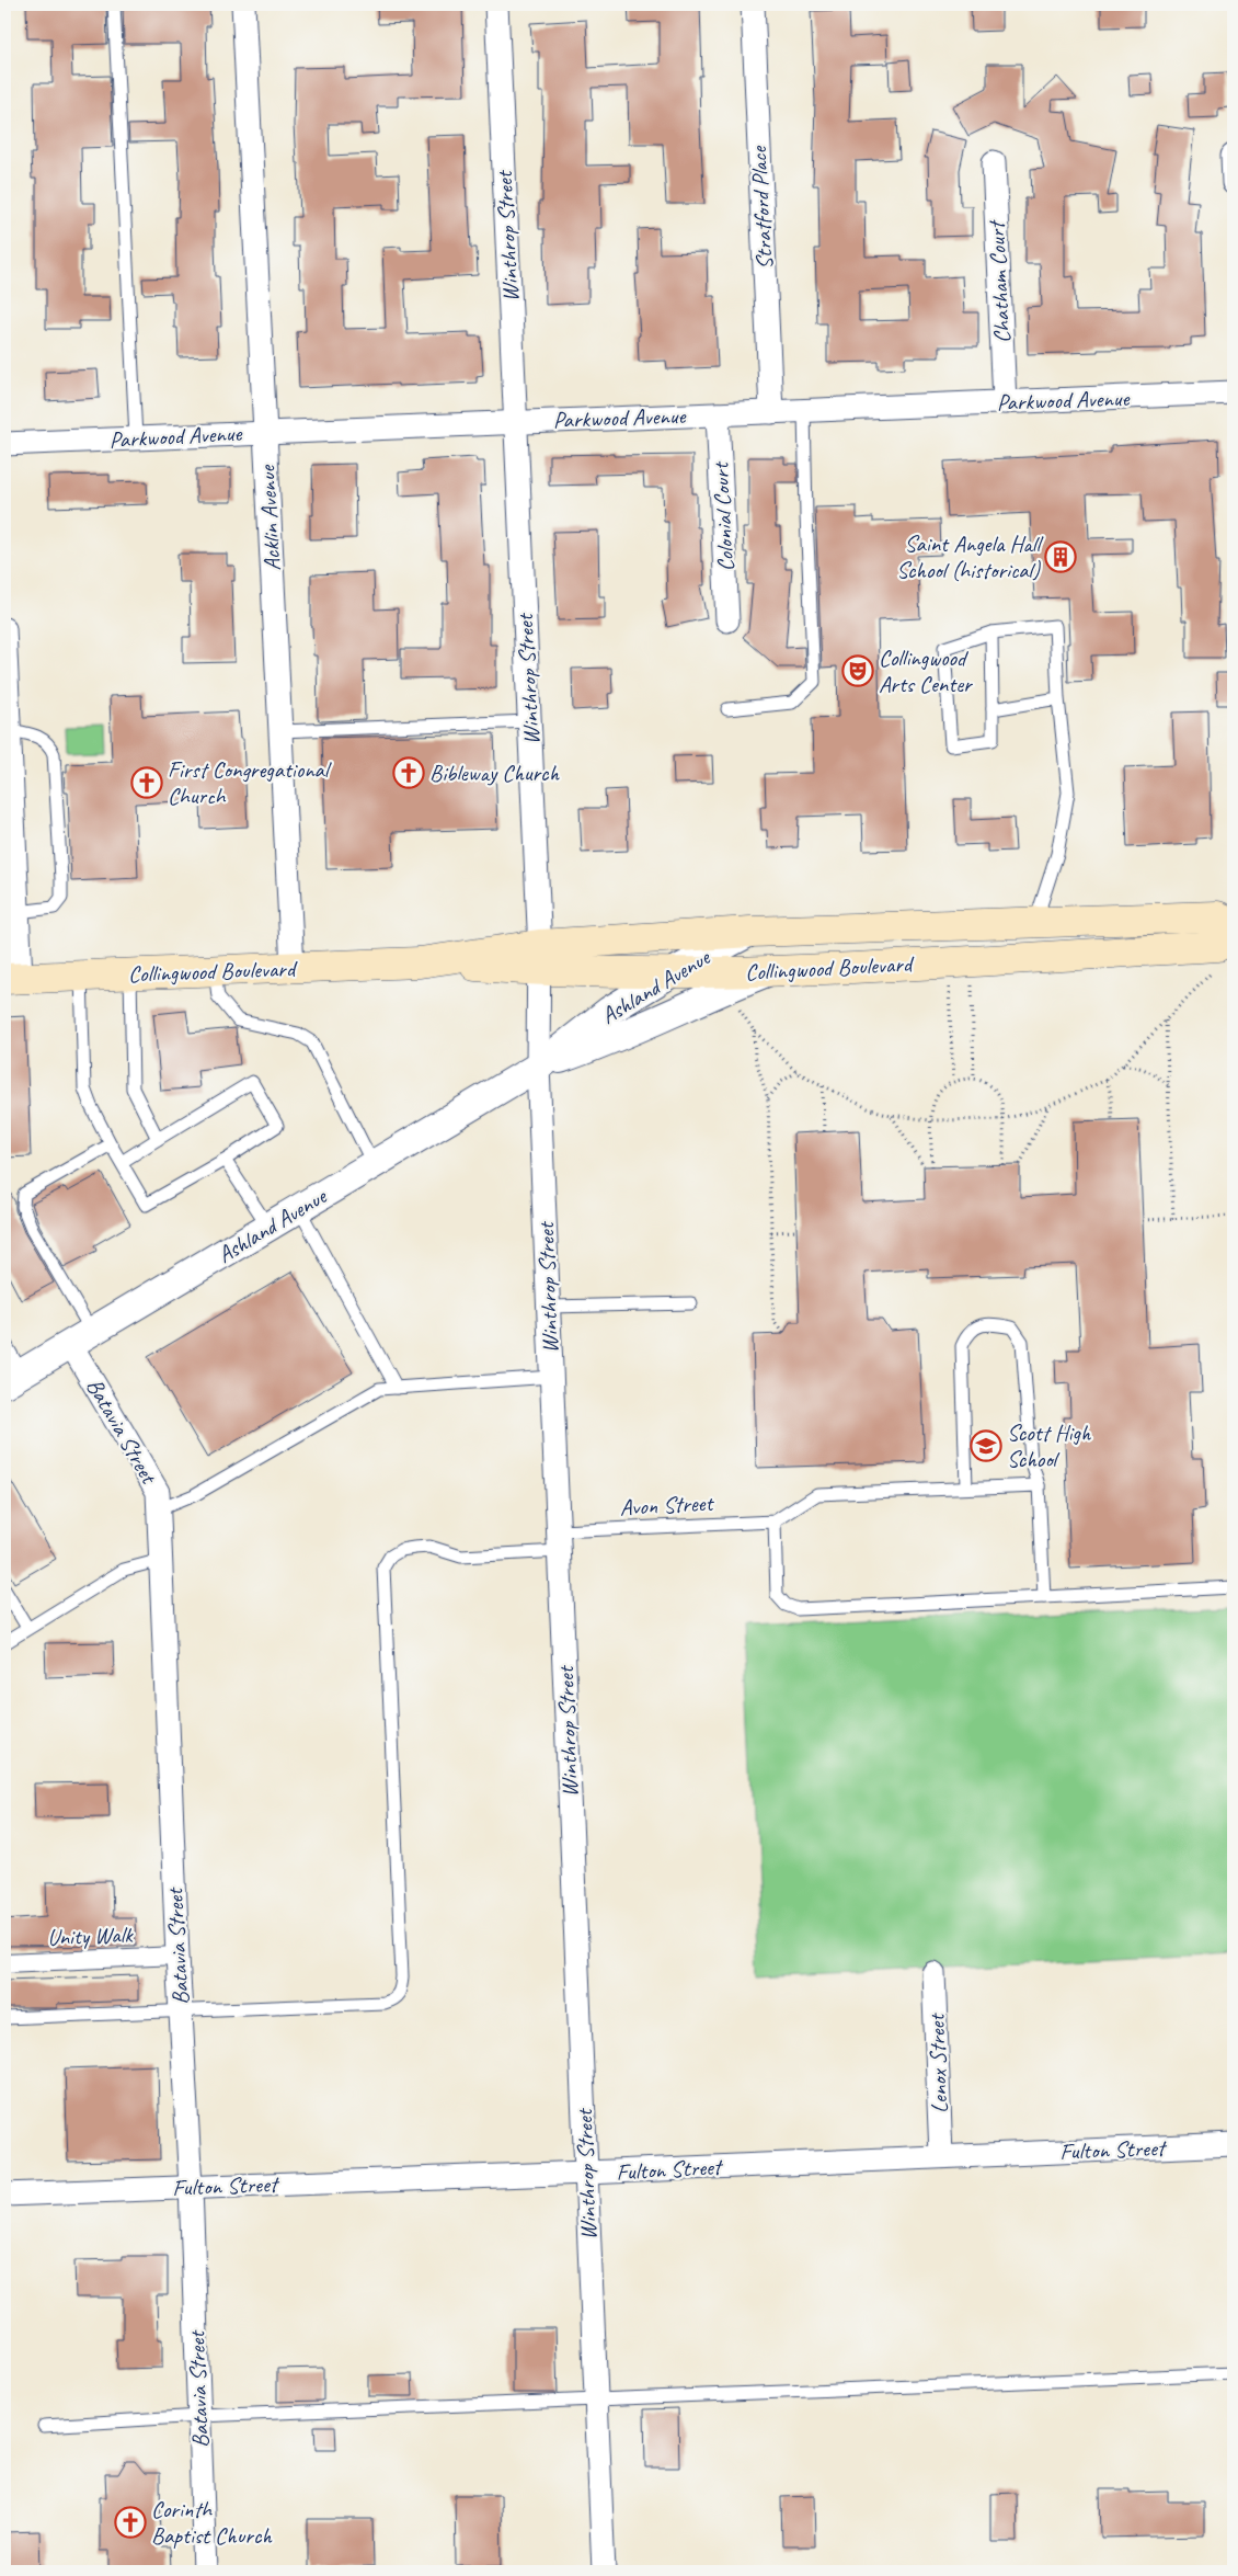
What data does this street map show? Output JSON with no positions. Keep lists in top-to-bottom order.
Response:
{
  "streets": {
    "main road": ["Collingwood Boulevard"],
    "street": [
      "Stratford Place",
      "Winthrop Street",
      "Chatham Court",
      "Parkwood Avenue",
      "Colonial Court",
      "Acklin Avenue",
      "Ashland Avenue",
      "Batavia Street",
      "Unity Walk",
      "Lenox Street",
      "Fulton Street"
    ],
    "lane": ["Avon Street"]
  },
  "crossings": [
    ["Stratford Place", "Parkwood Avenue"],
    ["Winthrop Street", "Parkwood Avenue"],
    ["Winthrop Street", "Collingwood Boulevard"],
    ["Winthrop Street", "Ashland Avenue"],
    ["Winthrop Street", "Avon Street"],
    ["Winthrop Street", "Fulton Street"],
    ["Chatham Court", "Parkwood Avenue"],
    ["Parkwood Avenue", "Colonial Court"],
    ["Parkwood Avenue", "Acklin Avenue"],
    ["Acklin Avenue", "Collingwood Boulevard"],
    ["Collingwood Boulevard", "Ashland Avenue"],
    ["Ashland Avenue", "Batavia Street"],
    ["Batavia Street", "Avon Street"],
    ["Batavia Street", "Unity Walk"],
    ["Batavia Street", "Fulton Street"],
    ["Lenox Street", "Fulton Street"]
  ],
  "places": {
    "building": ["Saint Angela Hall School (historical)"],
    "theatre": ["Collingwood Arts Center"],
    "church": ["Bibleway Church", "First Congregational Church", "Corinth Baptist Church"],
    "school or university": ["Scott High School"]
  }
}
